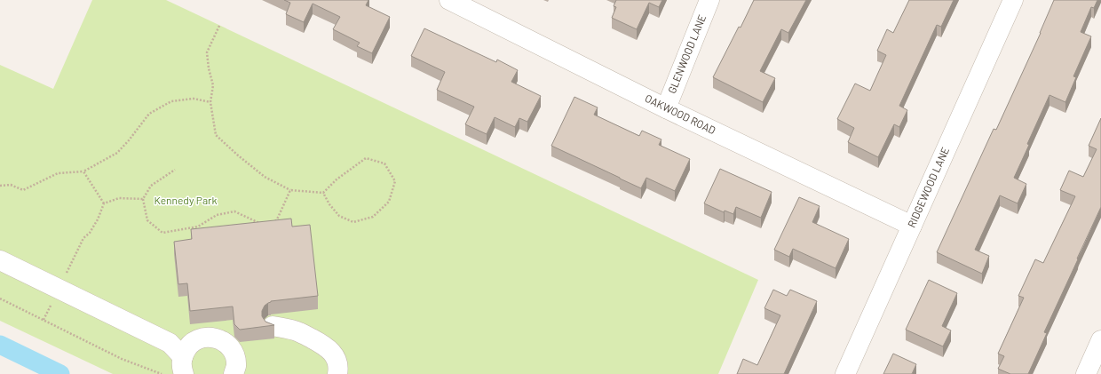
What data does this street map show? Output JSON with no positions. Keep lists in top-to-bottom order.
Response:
{
  "streets": {
    "street": ["GLENWOOD LANE", "OAKWOOD ROAD", "RIDGEWOOD LANE"]
  },
  "crossings": [
    ["GLENWOOD LANE", "OAKWOOD ROAD"],
    ["OAKWOOD ROAD", "RIDGEWOOD LANE"]
  ],
  "parks": ["Kennedy Park"]
}
